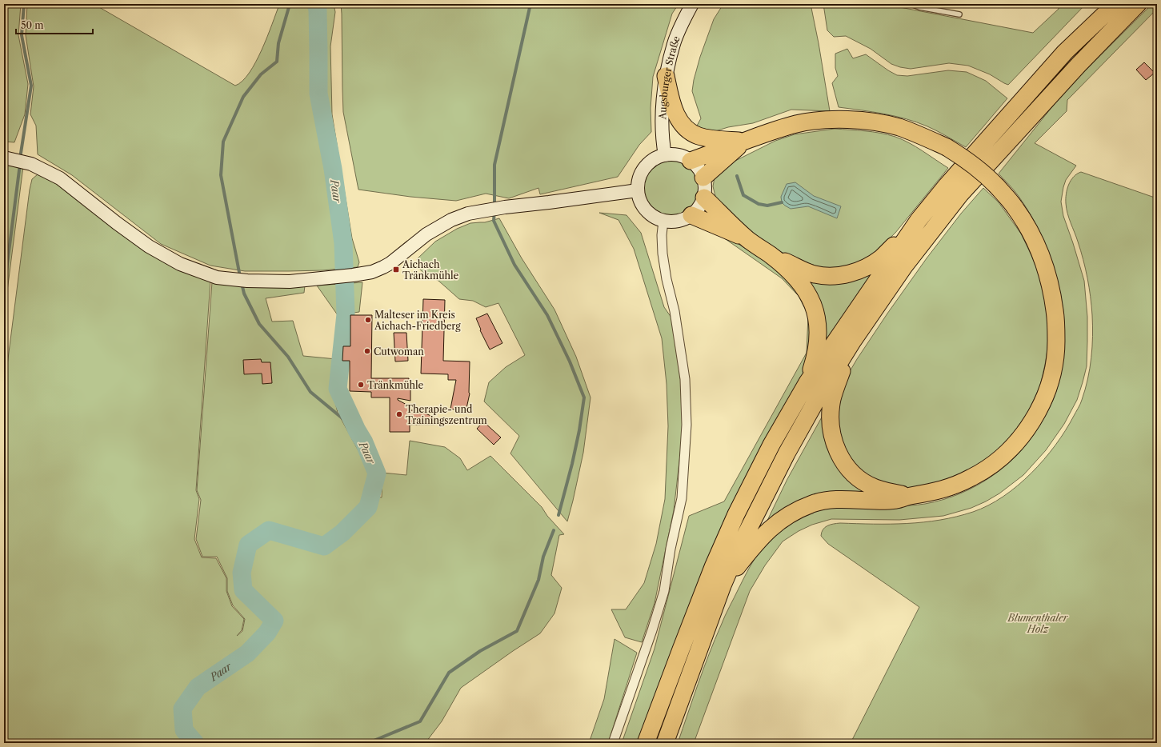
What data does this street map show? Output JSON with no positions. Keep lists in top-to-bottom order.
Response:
{
  "streets": {
    "street": ["Augsburger Straße"]
  },
  "water": ["Paar"],
  "parks": ["Blumenthaler Holz"],
  "places": {
    "transit": ["Aichach Tränkmühle"],
    "other": [
      "Malteser im Kreis Aichach-Friedberg",
      "Cutwoman",
      "Tränkmühle",
      "Therapie- und Trainingszentrum"
    ]
  },
  "scale_bar": "50 m"
}
